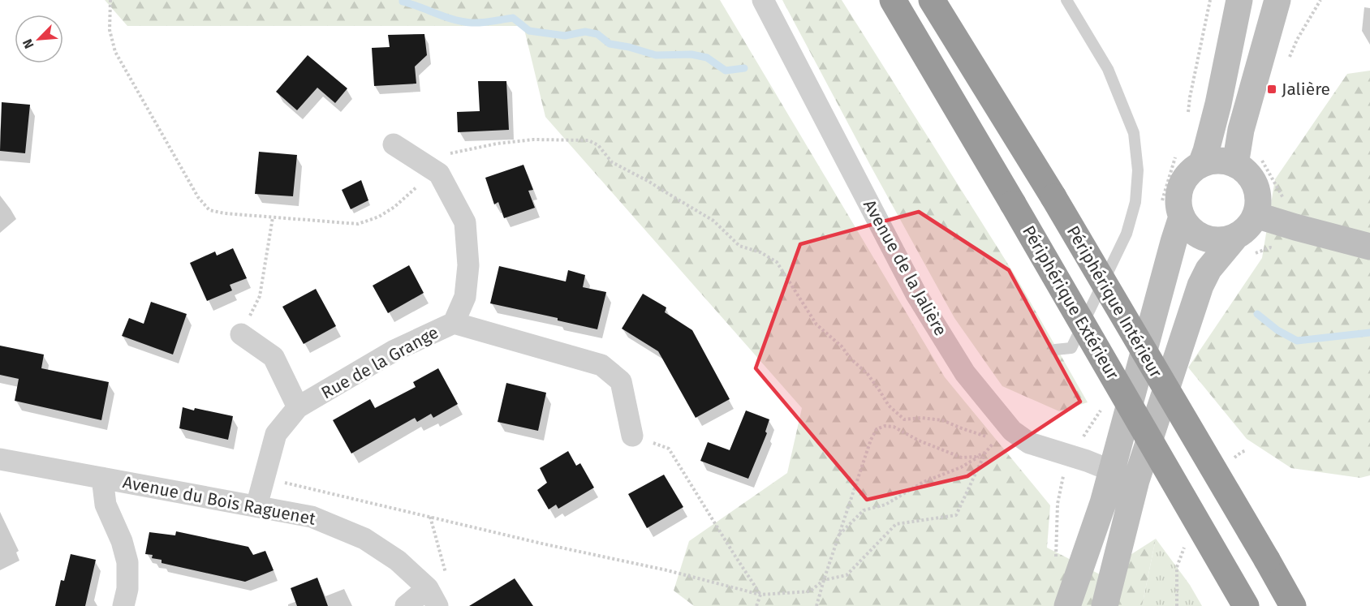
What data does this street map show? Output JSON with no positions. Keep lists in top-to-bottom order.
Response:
{
  "streets": {
    "highway": ["Périphérique Intérieur", "Périphérique Extérieur"],
    "street": ["Avenue de la Jalière", "Rue de la Grange", "Avenue du Bois Raguenet"]
  },
  "crossings": [
    ["Rue de la Grange", "Avenue du Bois Raguenet"]
  ],
  "places": {
    "transit": ["Jalière"]
  },
  "north": "bottom left"
}
